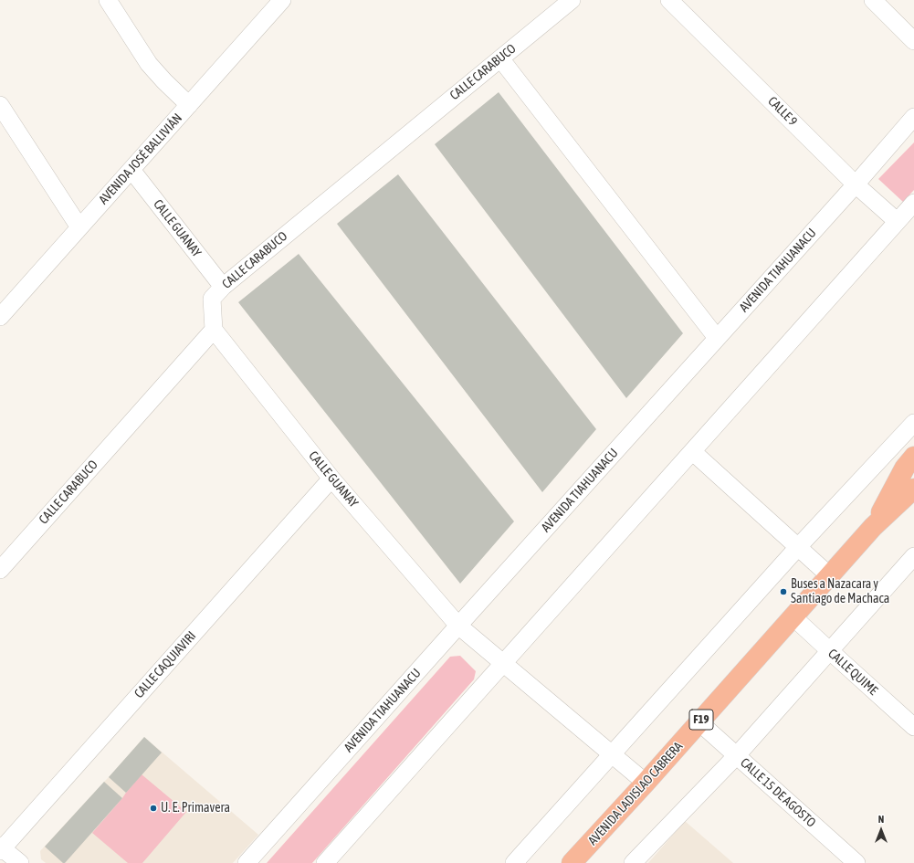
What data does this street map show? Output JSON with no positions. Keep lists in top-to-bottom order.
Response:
{
  "streets": {
    "highway": ["F19", "AVENIDA LADISLAO CABRERA"],
    "street": [
      "CALLE CARABUCO",
      "CALLE 9",
      "AVENIDA JOSÉ BALLIVIÁN",
      "CALLE GUANAY",
      "AVENIDA TIAHUANACU",
      "CALLE CAQUIAVIRI",
      "CALLE QUIME",
      "CALLE 15 DE AGOSTO"
    ]
  },
  "crossings": [
    ["CALLE CARABUCO", "CALLE GUANAY"],
    ["CALLE 9", "AVENIDA TIAHUANACU"],
    ["AVENIDA JOSÉ BALLIVIÁN", "CALLE GUANAY"],
    ["CALLE GUANAY", "AVENIDA TIAHUANACU"],
    ["CALLE GUANAY", "CALLE CAQUIAVIRI"],
    ["CALLE GUANAY", "AVENIDA LADISLAO CABRERA"],
    ["CALLE QUIME", "AVENIDA LADISLAO CABRERA"],
    ["CALLE 15 DE AGOSTO", "AVENIDA LADISLAO CABRERA"]
  ],
  "places": ["Buses a Nazacara y Santiago de Machaca", "U. E. Primavera"],
  "north": "top"
}
